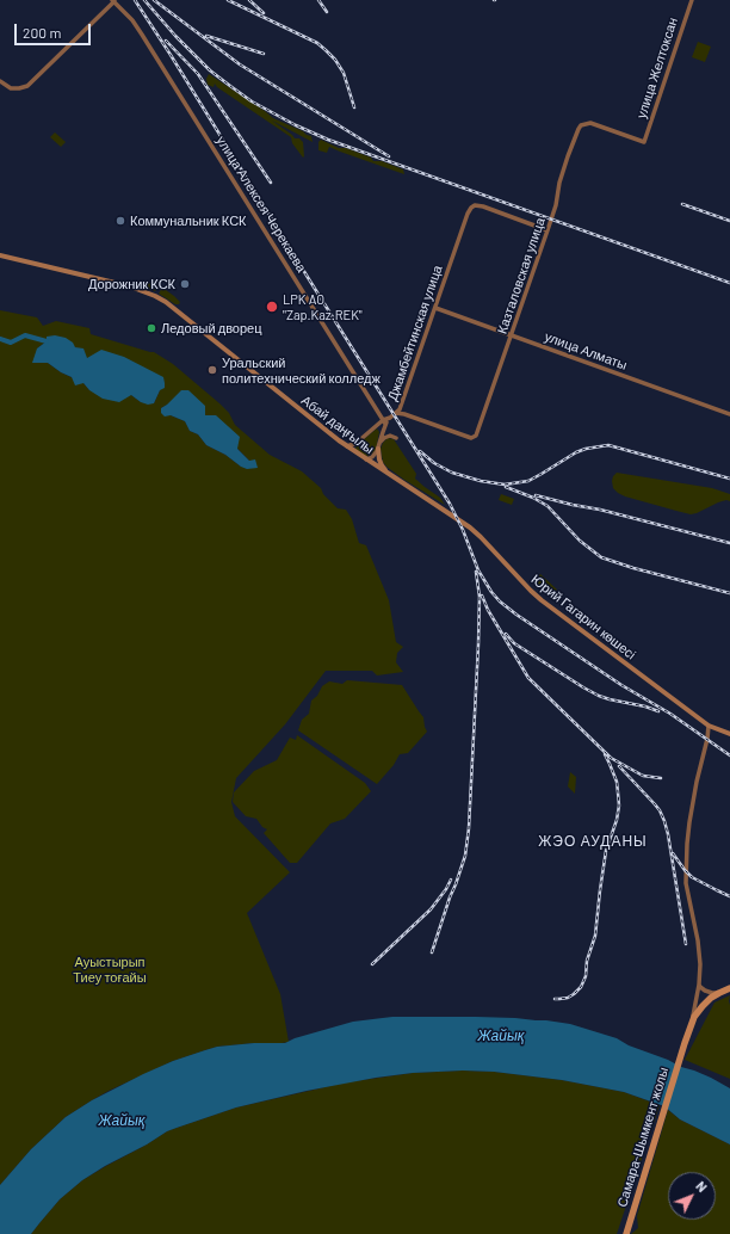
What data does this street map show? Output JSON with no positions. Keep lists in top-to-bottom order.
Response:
{
  "streets": {
    "highway": ["Самара-Шымкент жолы"],
    "main road": ["Абай даңғылы", "Юрий Гагарин көшесі"],
    "street": [
      "улица Желтоксан",
      "улица Алексея Черекаева",
      "Казталовская улица",
      "Джамбейтинская улица",
      "улица Алматы"
    ]
  },
  "crossings": [
    ["улица Желтоксан", "Казталовская улица"],
    ["улица Алексея Черекаева", "Джамбейтинская улица"],
    ["Казталовская улица", "Джамбейтинская улица"],
    ["Казталовская улица", "улица Алматы"],
    ["Джамбейтинская улица", "улица Алматы"],
    ["Джамбейтинская улица", "Абай даңғылы"],
    ["Абай даңғылы", "Юрий Гагарин көшесі"]
  ],
  "districts": ["ЖЭО АУДАНЫ"],
  "water": ["Жайық"],
  "parks": ["Ауыстырып Тиеу тоғайы"],
  "places": [
    "Коммунальник КСК",
    "Дорожник КСК",
    "LPK AO \"Zap.Kaz.REK\"",
    "Ледовый дворец",
    "Уральский политехнический колледж"
  ],
  "scale_bar": "200 m",
  "north": "top right"
}
